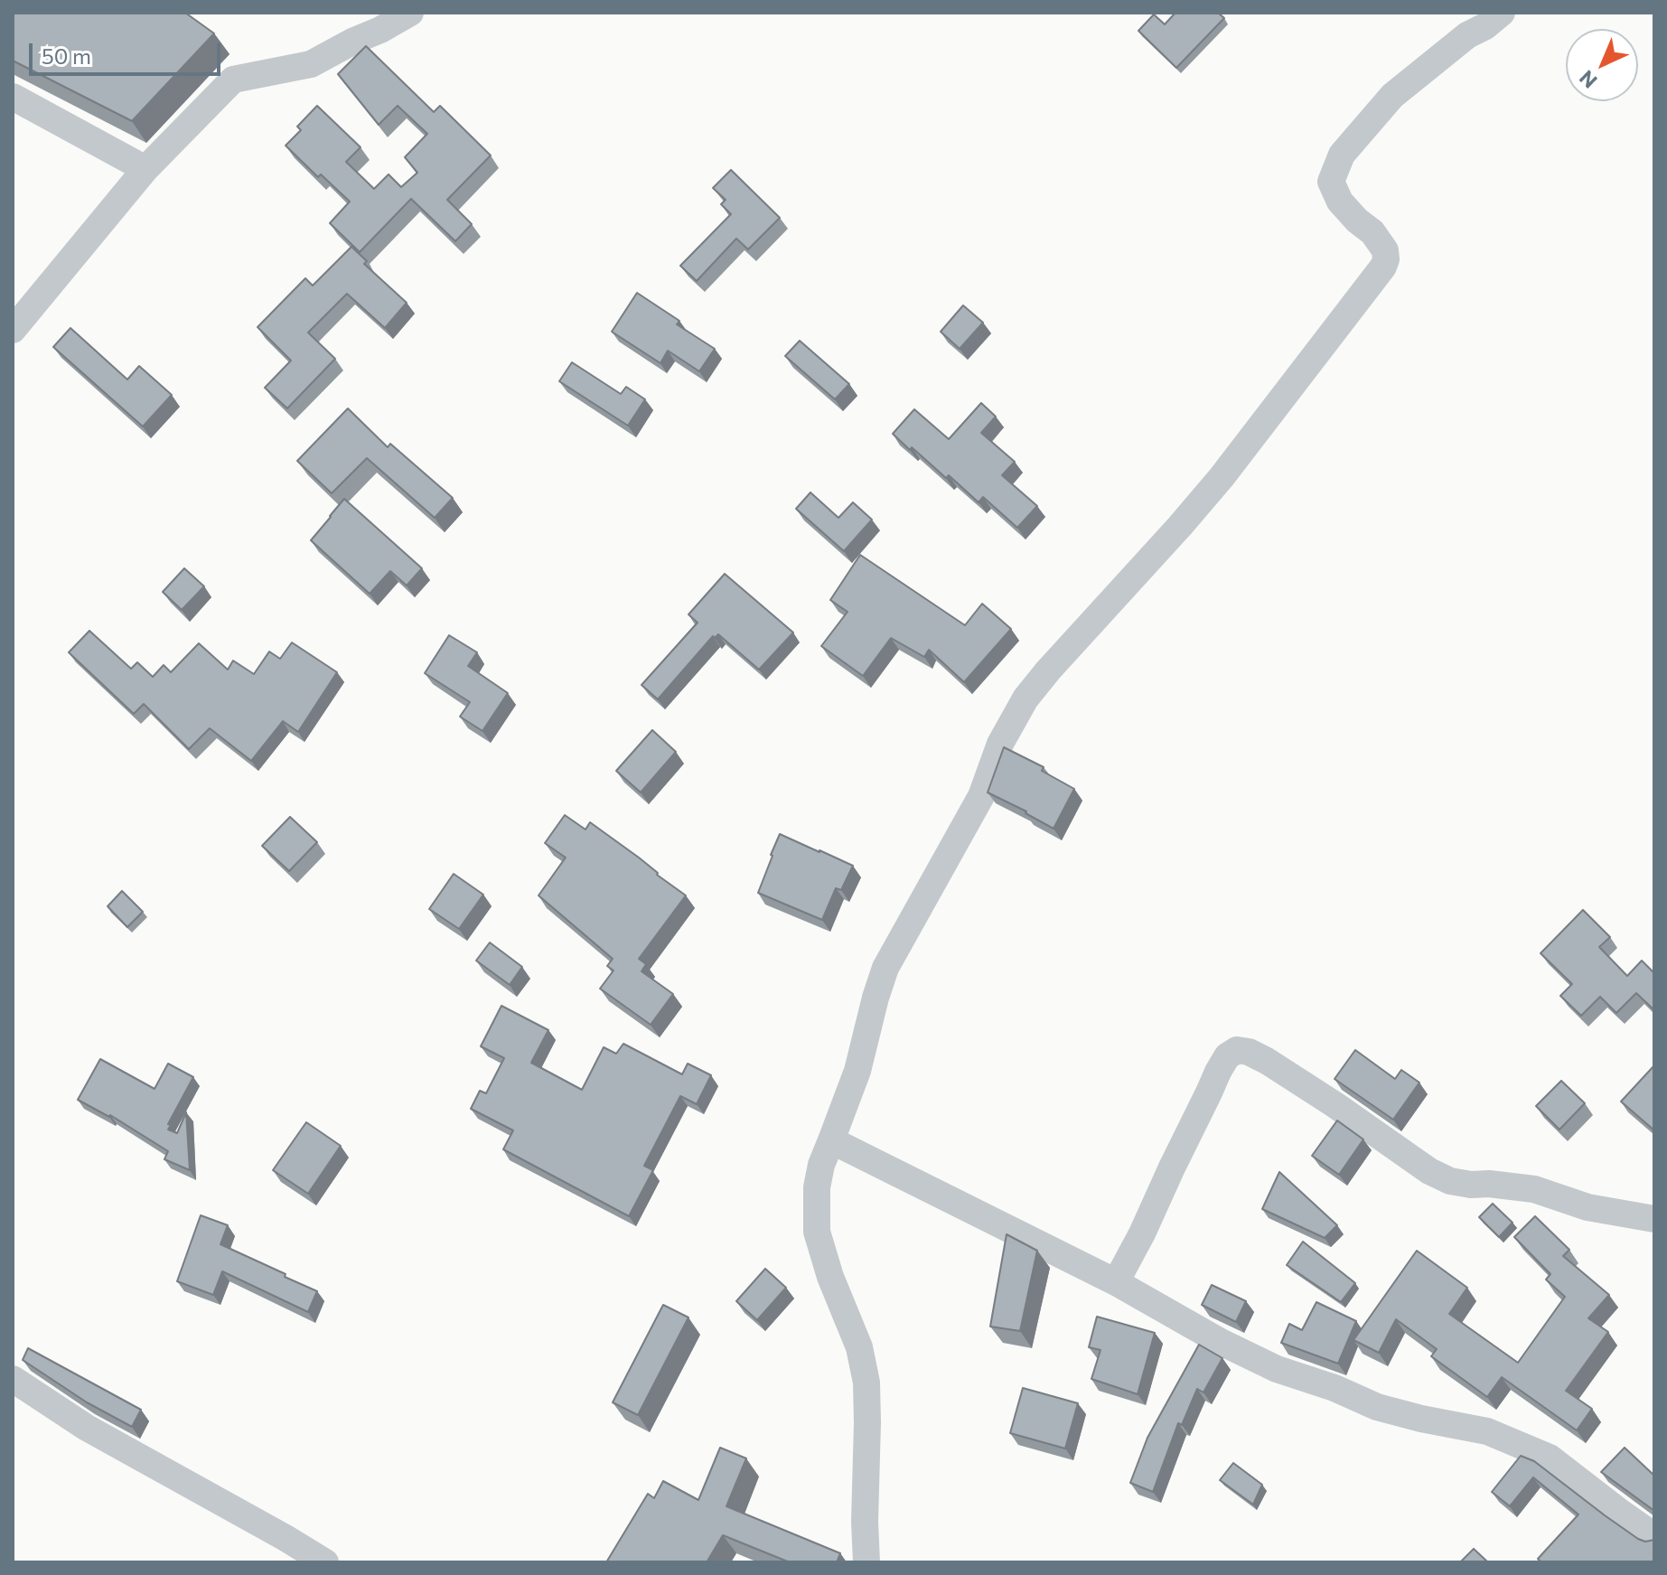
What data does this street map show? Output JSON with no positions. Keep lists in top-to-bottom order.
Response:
{
  "scale_bar": "50 m",
  "north": "bottom left"
}
